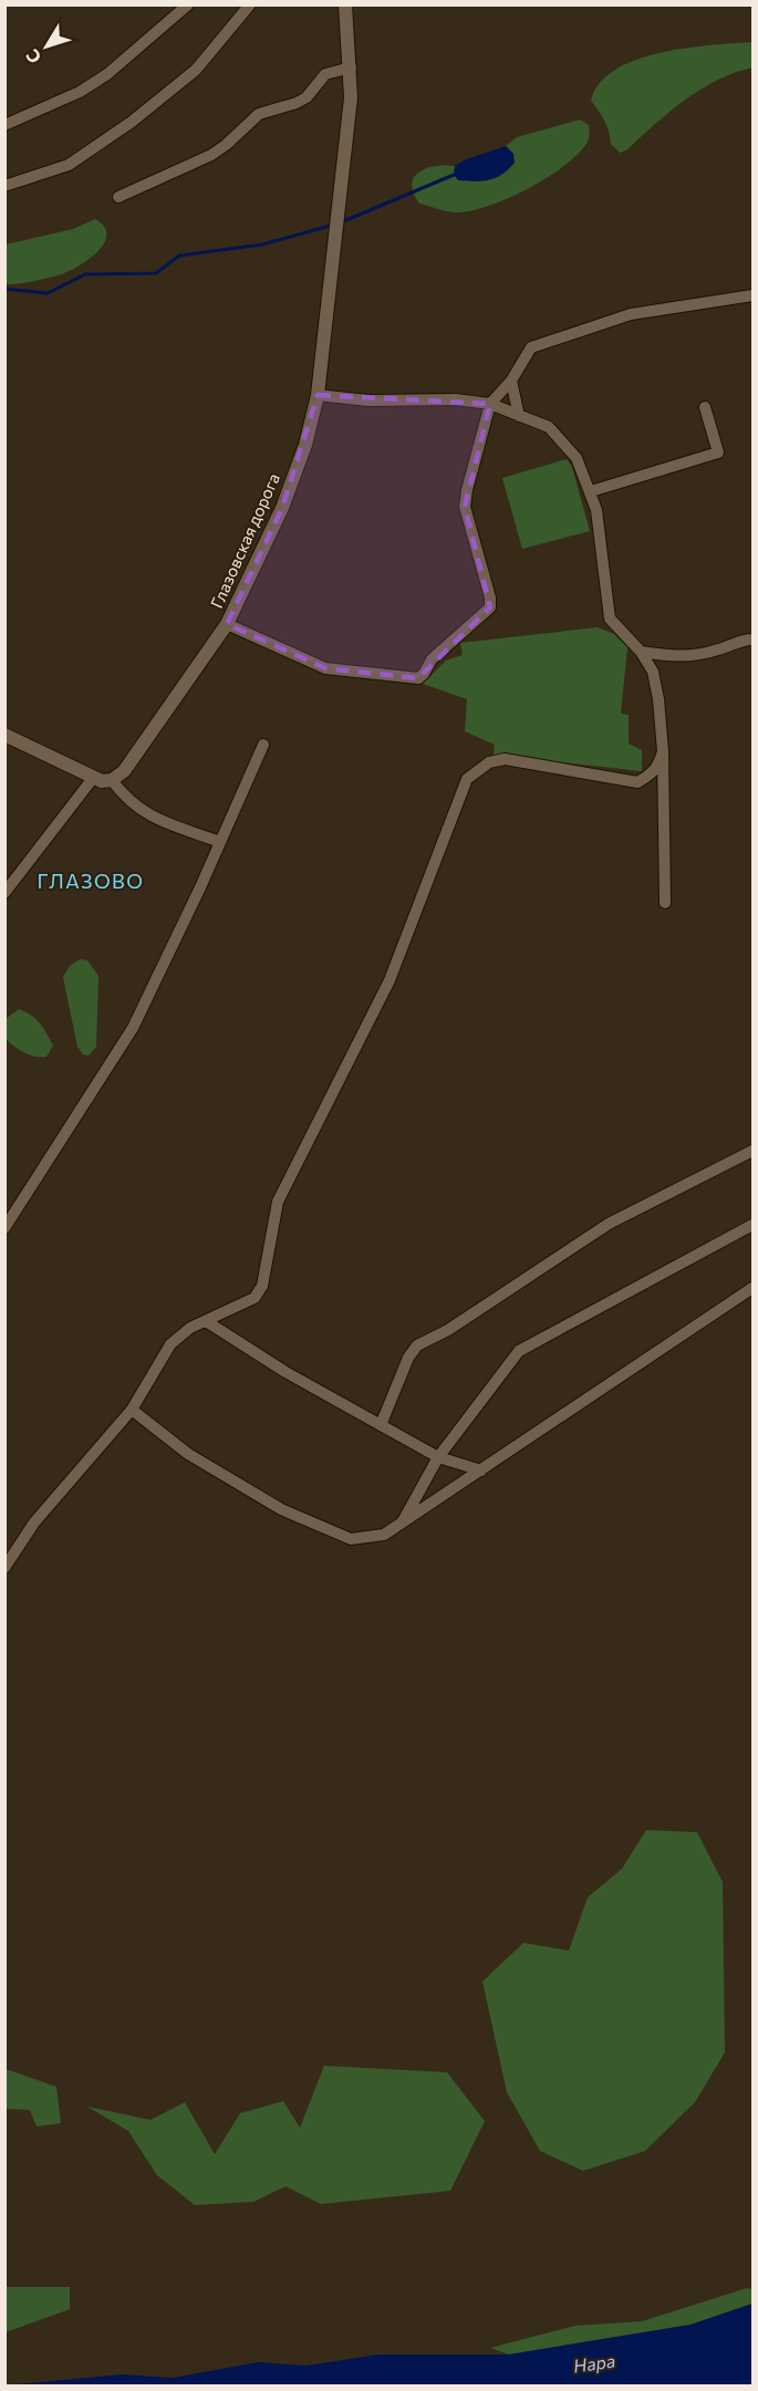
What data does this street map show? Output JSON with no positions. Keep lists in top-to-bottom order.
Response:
{
  "streets": {
    "street": ["Глазовская дорога"]
  },
  "districts": ["ГЛАЗОВО"],
  "water": ["Нара"],
  "north": "bottom left"
}
